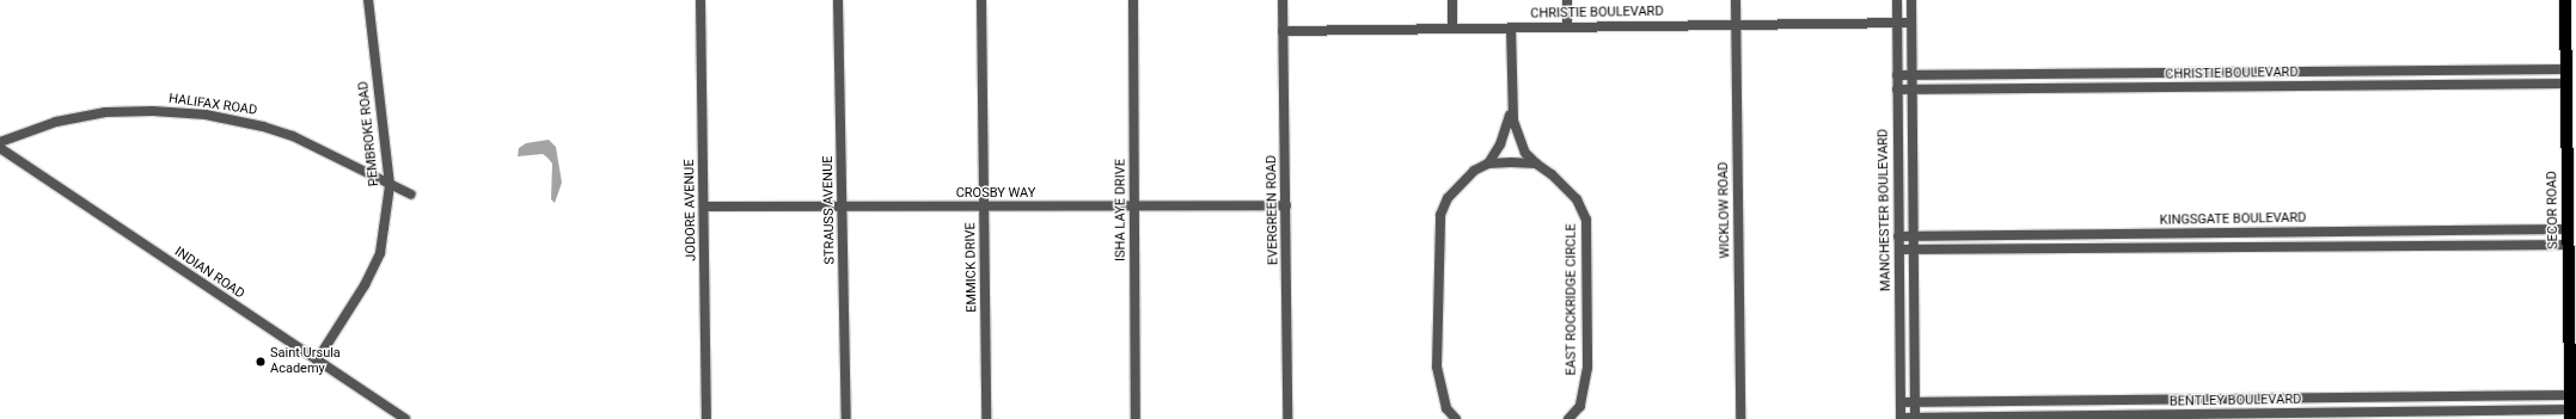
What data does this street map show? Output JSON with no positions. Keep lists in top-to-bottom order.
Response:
{
  "streets": {
    "main road": ["SECOR ROAD"],
    "street": [
      "CHRISTIE BOULEVARD",
      "HALIFAX ROAD",
      "PEMBROKE ROAD",
      "CROSBY WAY",
      "JODORE AVENUE",
      "STRAUSS AVENUE",
      "ISHA LAYE DRIVE",
      "EVERGREEN ROAD",
      "WICKLOW ROAD",
      "MANCHESTER BOULEVARD",
      "KINGSGATE BOULEVARD",
      "EMMICK DRIVE",
      "INDIAN ROAD",
      "EAST ROCKRIDGE CIRCLE",
      "BENTLEY BOULEVARD"
    ]
  },
  "crossings": [
    ["CHRISTIE BOULEVARD", "EVERGREEN ROAD"],
    ["CHRISTIE BOULEVARD", "WICKLOW ROAD"],
    ["CHRISTIE BOULEVARD", "MANCHESTER BOULEVARD"],
    ["CHRISTIE BOULEVARD", "SECOR ROAD"],
    ["HALIFAX ROAD", "PEMBROKE ROAD"],
    ["PEMBROKE ROAD", "INDIAN ROAD"],
    ["CROSBY WAY", "JODORE AVENUE"],
    ["CROSBY WAY", "STRAUSS AVENUE"],
    ["CROSBY WAY", "ISHA LAYE DRIVE"],
    ["CROSBY WAY", "EVERGREEN ROAD"],
    ["CROSBY WAY", "EMMICK DRIVE"],
    ["MANCHESTER BOULEVARD", "KINGSGATE BOULEVARD"],
    ["MANCHESTER BOULEVARD", "BENTLEY BOULEVARD"],
    ["SECOR ROAD", "KINGSGATE BOULEVARD"],
    ["SECOR ROAD", "BENTLEY BOULEVARD"]
  ],
  "places": ["Saint Ursula Academy"]
}
